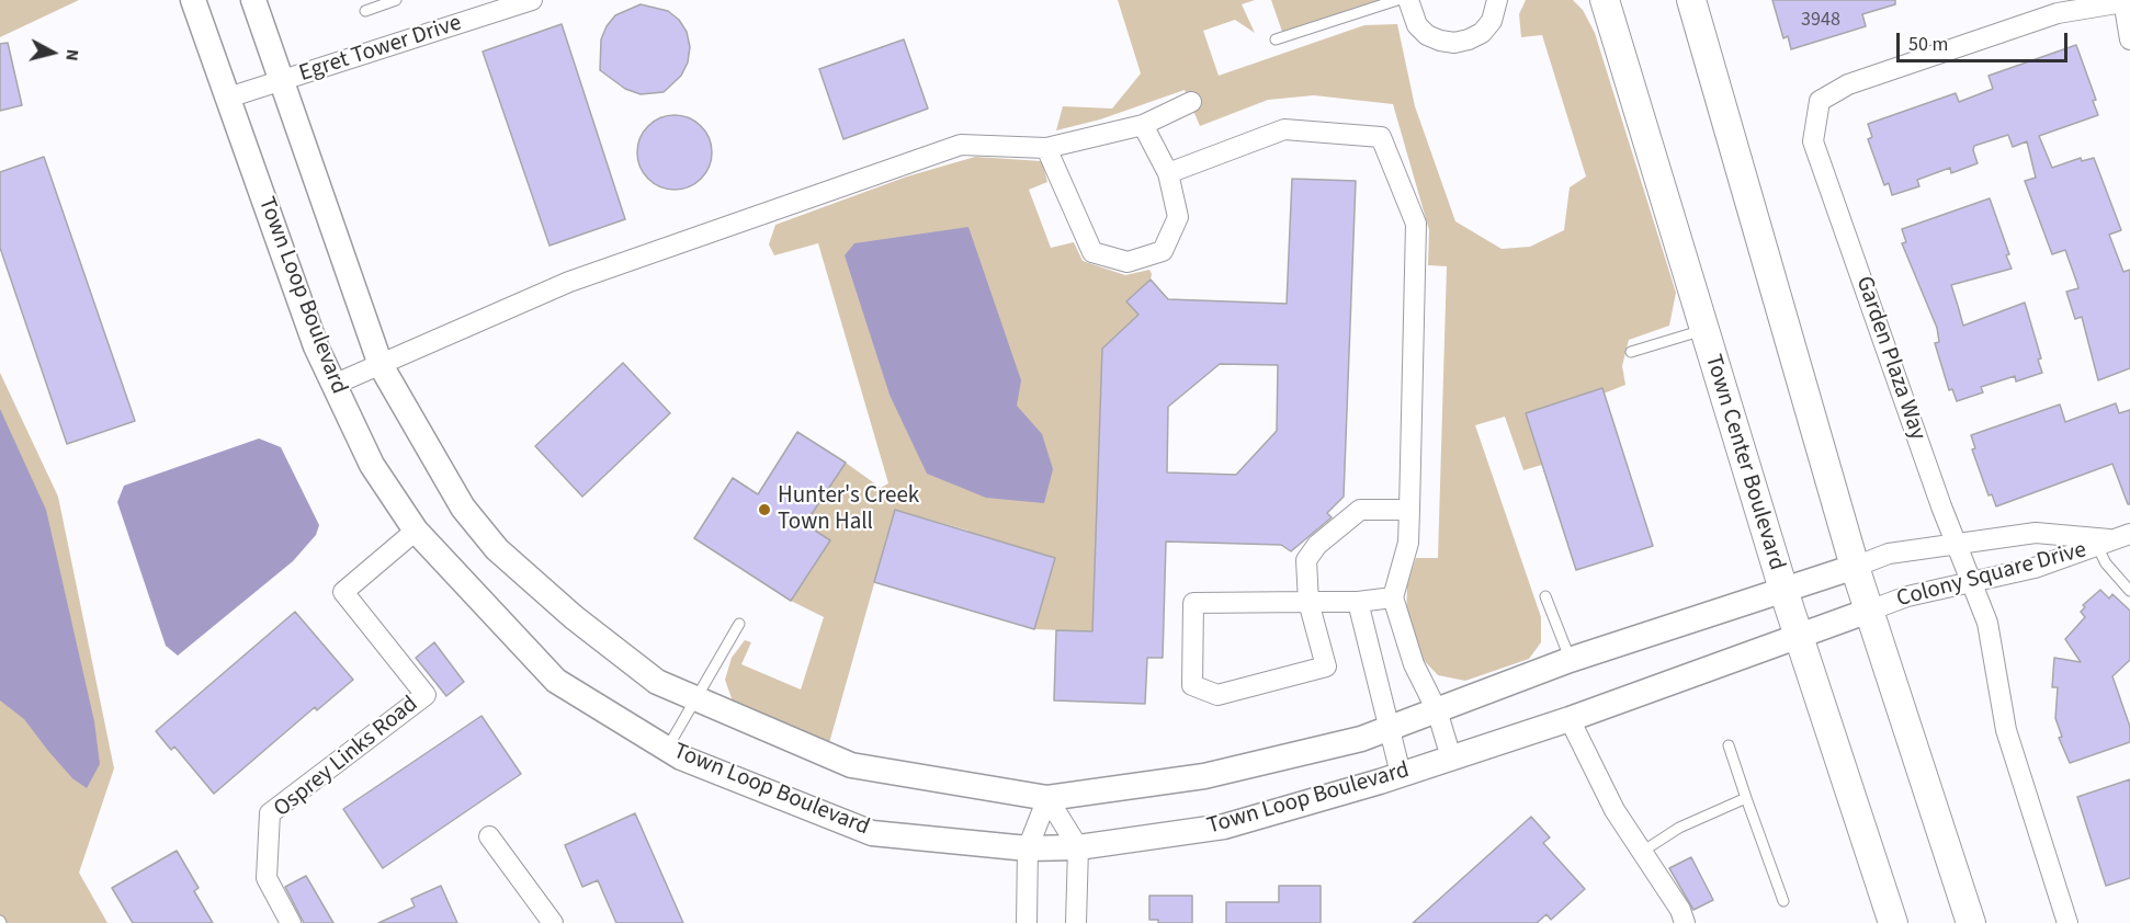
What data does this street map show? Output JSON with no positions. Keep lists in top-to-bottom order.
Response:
{
  "streets": {
    "main road": ["Town Center Boulevard"],
    "street": [
      "Egret Tower Drive",
      "Town Loop Boulevard",
      "Garden Plaza Way",
      "Colony Square Drive",
      "Osprey Links Road"
    ]
  },
  "crossings": [
    ["Egret Tower Drive", "Town Loop Boulevard"],
    ["Town Loop Boulevard", "Town Center Boulevard"],
    ["Town Loop Boulevard", "Colony Square Drive"],
    ["Town Loop Boulevard", "Osprey Links Road"],
    ["Garden Plaza Way", "Colony Square Drive"]
  ],
  "places": ["Hunter's Creek Town Hall"],
  "house_numbers": ["3948"],
  "scale_bar": "50 m",
  "north": "right"
}
